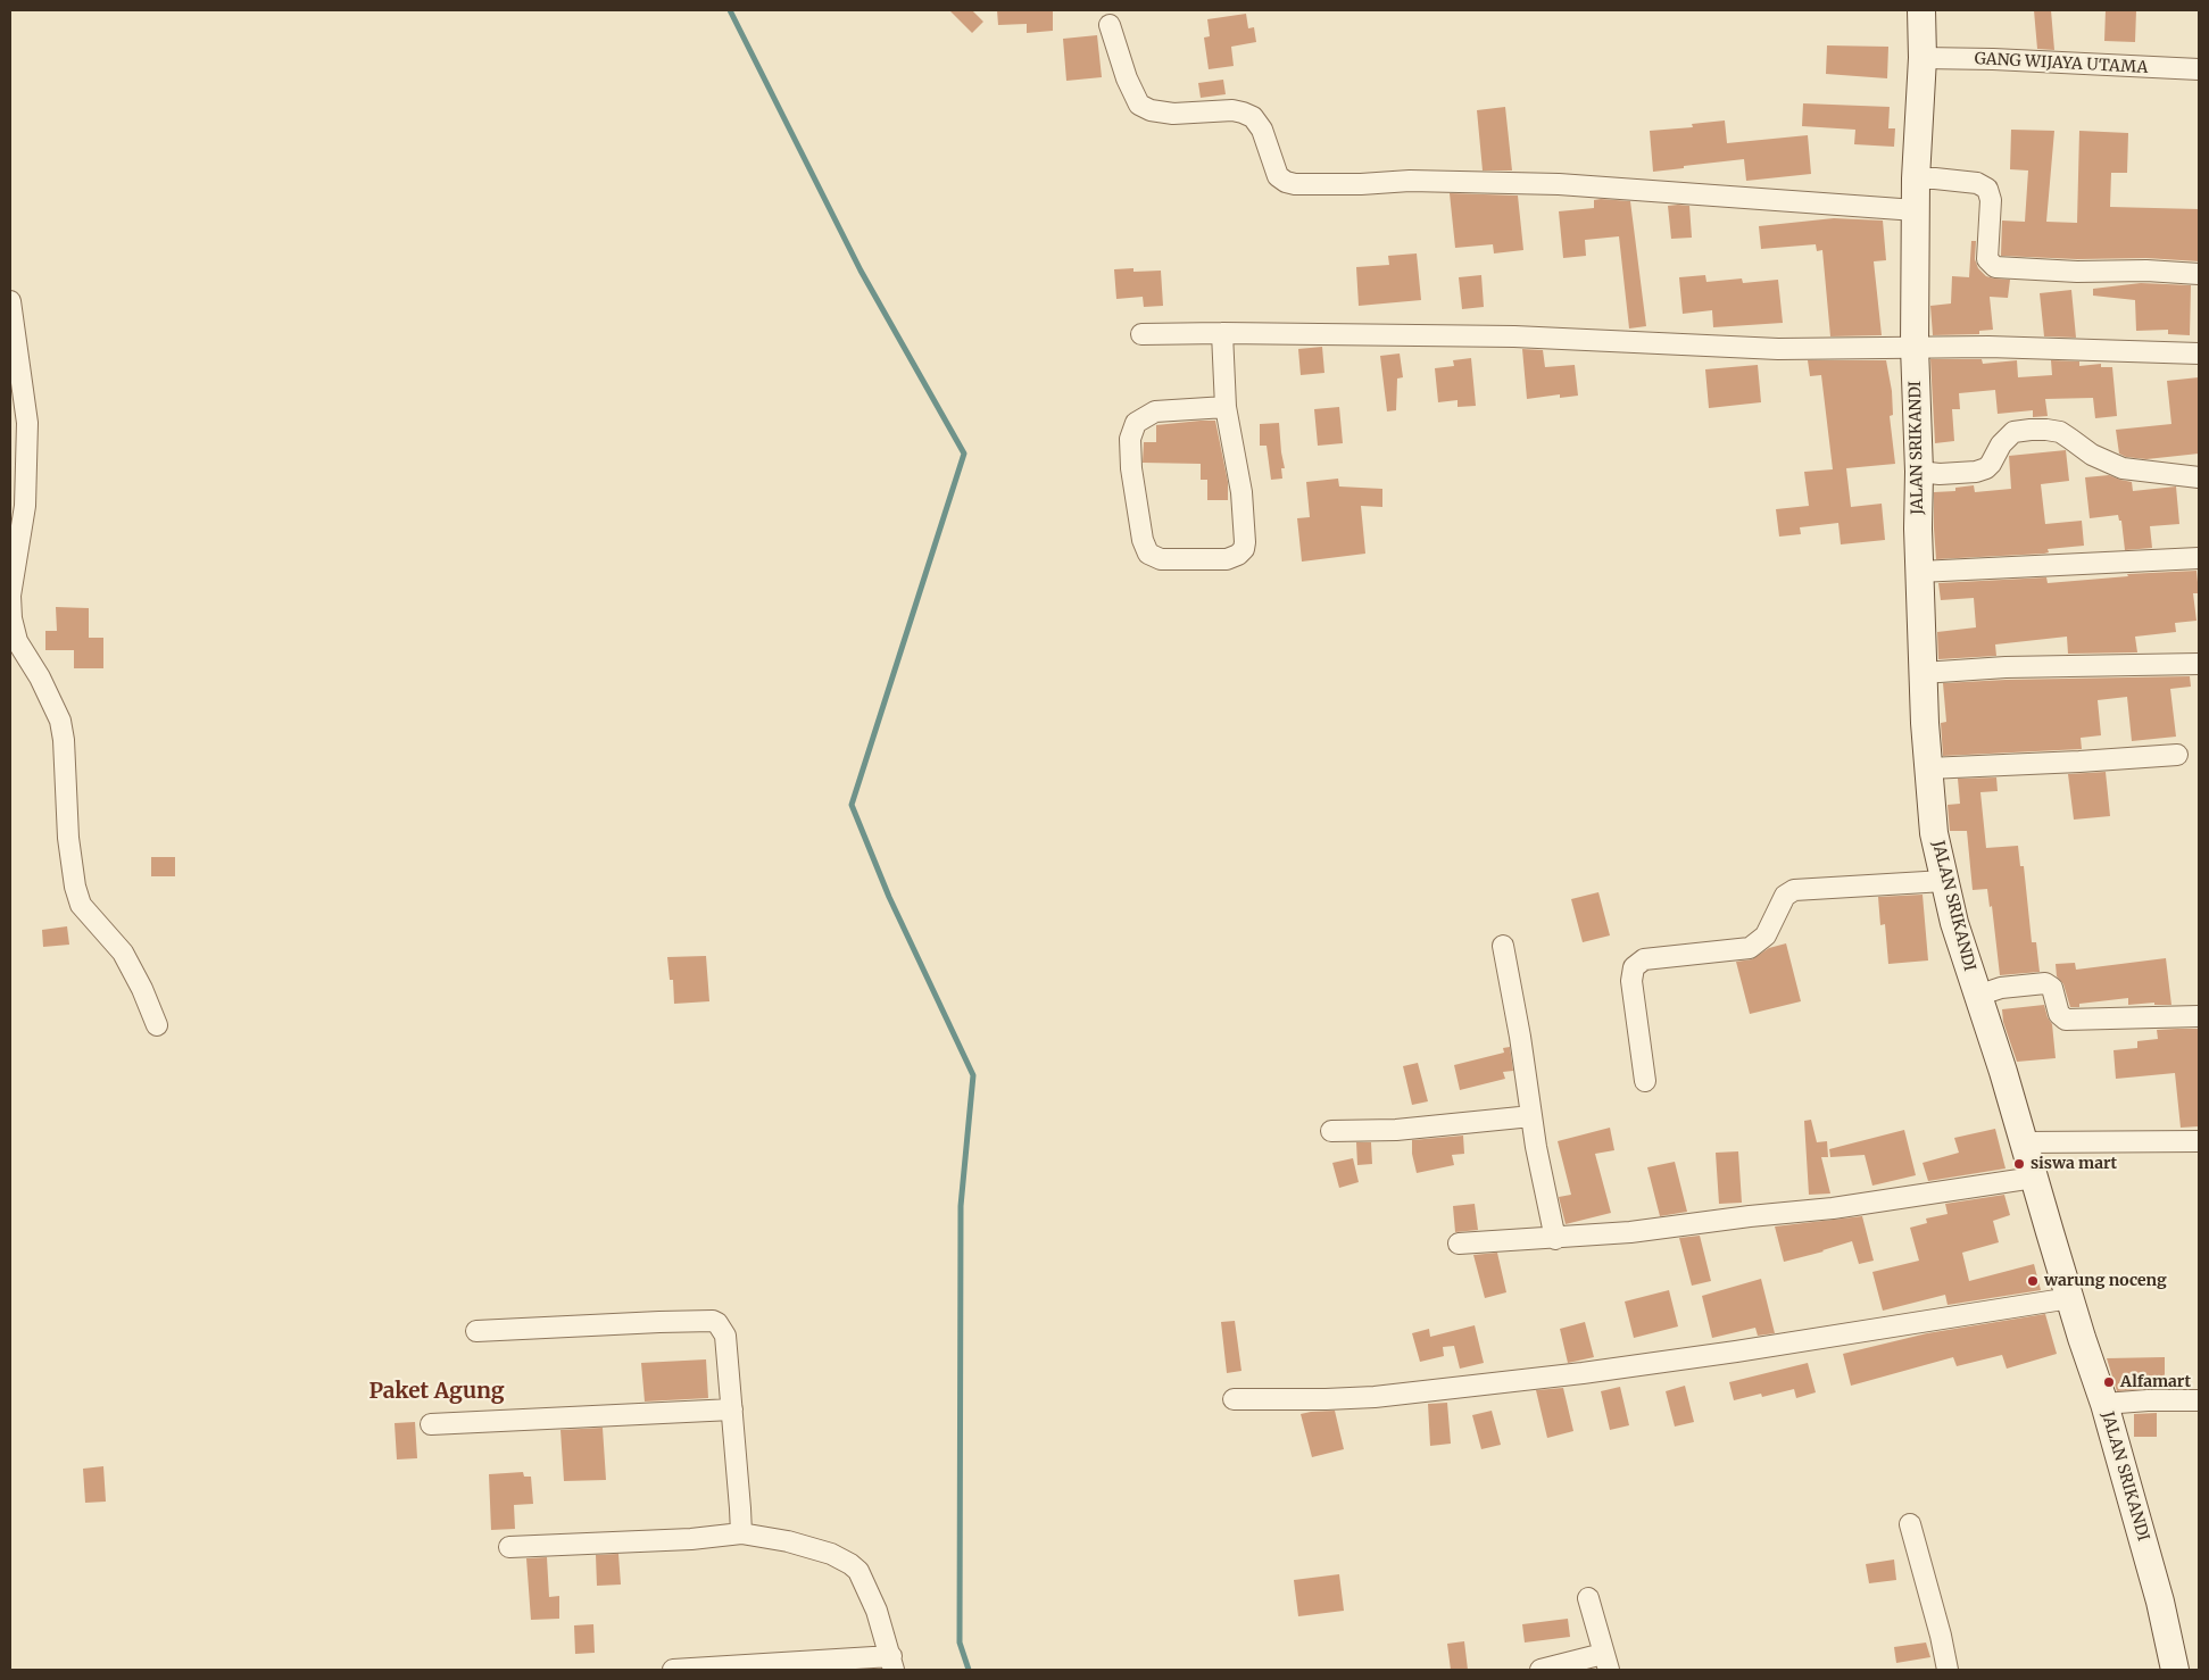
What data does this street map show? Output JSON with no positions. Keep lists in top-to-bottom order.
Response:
{
  "streets": {
    "street": ["GANG WIJAYA UTAMA", "JALAN SRIKANDI"]
  },
  "crossings": [
    ["GANG WIJAYA UTAMA", "JALAN SRIKANDI"]
  ],
  "districts": ["Paket Agung"],
  "places": ["siswa mart", "warung noceng", "Alfamart"]
}
